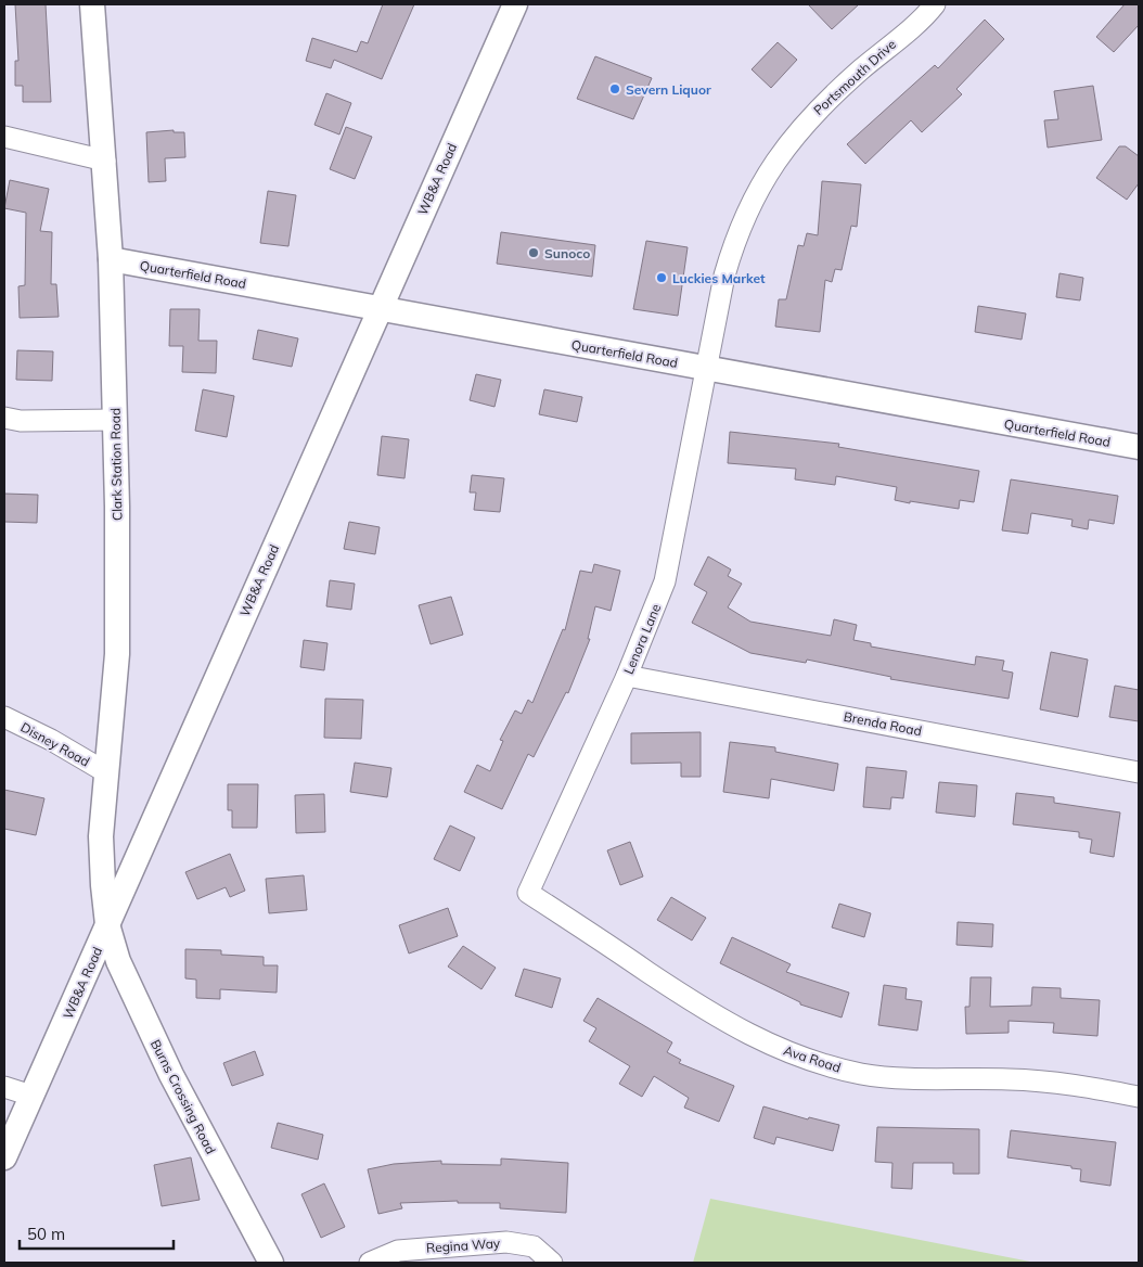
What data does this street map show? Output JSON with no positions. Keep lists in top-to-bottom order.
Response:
{
  "streets": {
    "street": [
      "Portsmouth Drive",
      "WB&A Road",
      "Quarterfield Road",
      "Clark Station Road",
      "Lenora Lane",
      "Brenda Road",
      "Disney Road",
      "Ava Road",
      "Burns Crossing Road",
      "Regina Way"
    ]
  },
  "crossings": [
    ["Portsmouth Drive", "Quarterfield Road"],
    ["Portsmouth Drive", "Lenora Lane"],
    ["WB&A Road", "Quarterfield Road"],
    ["WB&A Road", "Clark Station Road"],
    ["WB&A Road", "Burns Crossing Road"],
    ["Quarterfield Road", "Clark Station Road"],
    ["Quarterfield Road", "Lenora Lane"],
    ["Clark Station Road", "Disney Road"],
    ["Clark Station Road", "Burns Crossing Road"],
    ["Lenora Lane", "Brenda Road"],
    ["Lenora Lane", "Ava Road"]
  ],
  "places": ["Severn Liquor", "Sunoco", "Luckies Market"],
  "scale_bar": "50 m"
}
